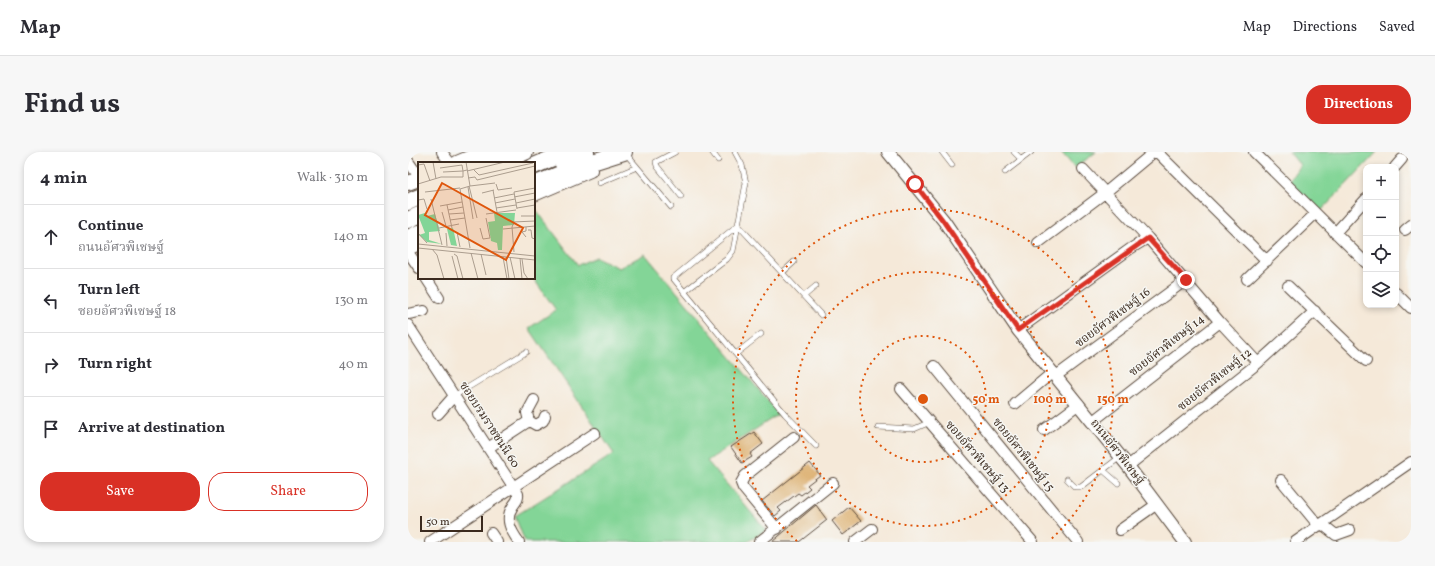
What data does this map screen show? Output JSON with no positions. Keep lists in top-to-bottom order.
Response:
{
  "streets": {
    "street": [
      "ซอยอัศวพิเชษฐ์ 16",
      "ซอยอัศวพิเชษฐ์ 14",
      "ซอยอัศวพิเชษฐ์ 12",
      "ซอยบรมราชชนนี 60",
      "ถนนอัศวพิเชษฐ์",
      "ซอยอัศวพิเชษฐ์ 15",
      "ซอยอัศวพิเชษฐ์ 13"
    ]
  },
  "crossings": [
    ["ซอยอัศวพิเชษฐ์ 16", "ถนนอัศวพิเชษฐ์"],
    ["ซอยอัศวพิเชษฐ์ 14", "ถนนอัศวพิเชษฐ์"],
    ["ซอยอัศวพิเชษฐ์ 12", "ถนนอัศวพิเชษฐ์"]
  ],
  "scale_bar": "50 m",
  "page": {
    "header": "Map",
    "nav": ["Map", "Directions", "Saved"],
    "title": "Find us",
    "buttons": [
      "Directions",
      ["Save", "Share"]
    ],
    "heading": ["4 min", "Walk · 310 m"],
    "map_buttons": ["+", "−"],
    "list": [
      ["Continue", "ถนนอัศวพิเชษฐ์", "140 m"],
      ["Turn left", "ซอยอัศวพิเชษฐ์ 18", "130 m"],
      ["Turn right", "40 m"],
      "Arrive at destination"
    ],
    "scale": "50 m"
  },
  "rings": ["50 m", "100 m", "150 m"]
}
